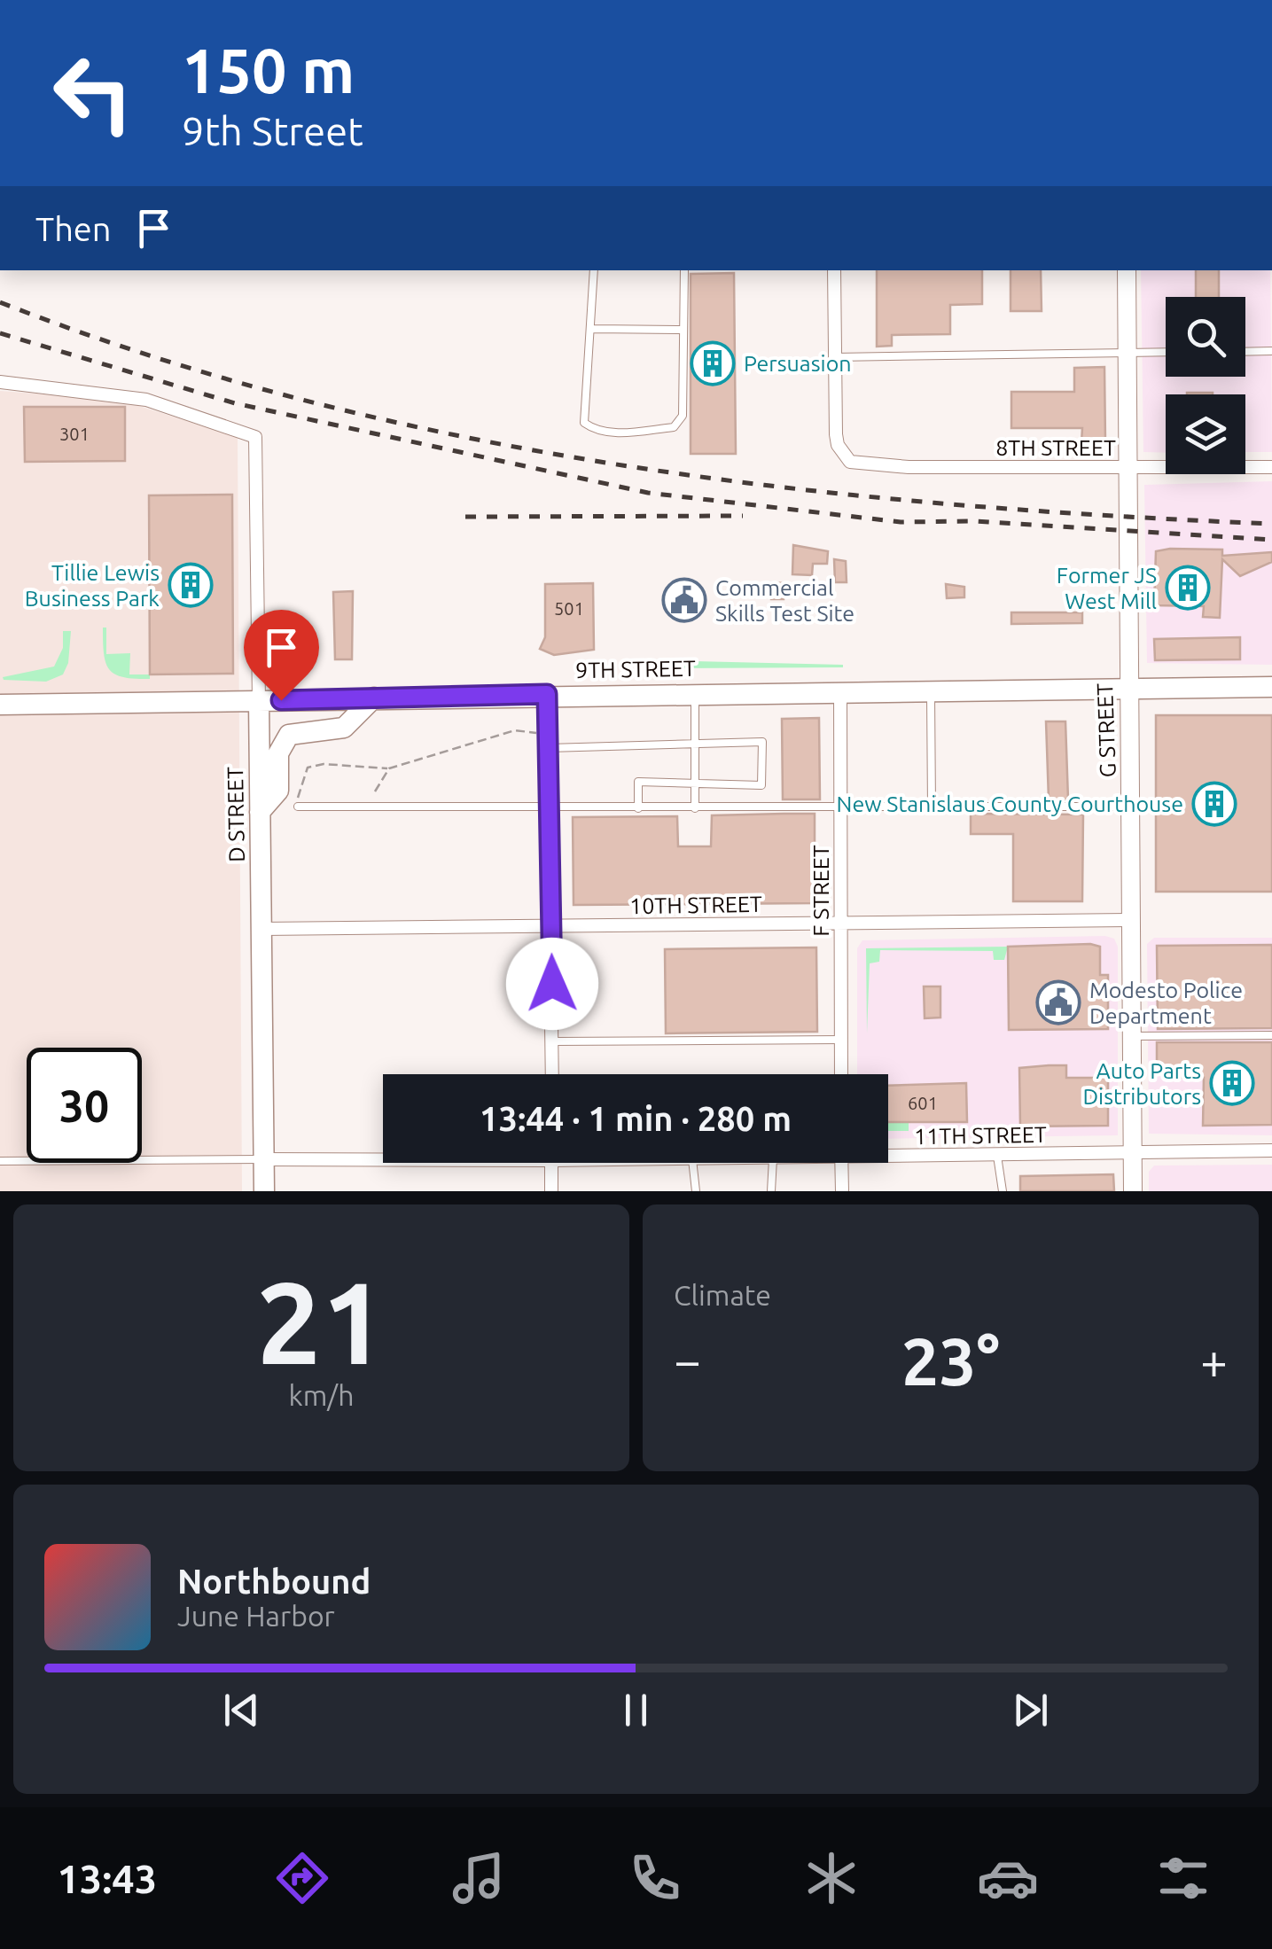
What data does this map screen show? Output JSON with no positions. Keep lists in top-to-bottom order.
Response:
{
  "streets": {
    "main road": ["9TH STREET", "G STREET", "D STREET"],
    "street": [
      "8TH STREET",
      "F STREET",
      "10TH STREET",
      "11TH STREET"
    ]
  },
  "crossings": [
    ["8TH STREET", "G STREET"],
    ["9TH STREET", "G STREET"],
    ["9TH STREET", "D STREET"],
    ["9TH STREET", "F STREET"],
    ["G STREET", "10TH STREET"],
    ["G STREET", "11TH STREET"],
    ["D STREET", "10TH STREET"],
    ["D STREET", "11TH STREET"],
    ["F STREET", "10TH STREET"]
  ],
  "places": {
    "building": [
      "Persuasion",
      "Tillie Lewis Business Park",
      "Former JS West Mill",
      "New Stanislaus County Courthouse",
      "Auto Parts Distributors"
    ],
    "public building": ["Commercial Skills Test Site", "Modesto Police Department"]
  },
  "house_numbers": ["301", "501", "601"],
  "page": {
    "turn": ["150 m", "9th Street"],
    "then": "Then",
    "limit": "30",
    "trip": "13:44 · 1 min · 280 m",
    "tile": [
      ["21", "km/h"],
      "Climate"
    ],
    "heat": ["−", "23°", "+"],
    "song": ["Northbound", "June Harbor"],
    "tabs": "13:43"
  }
}
